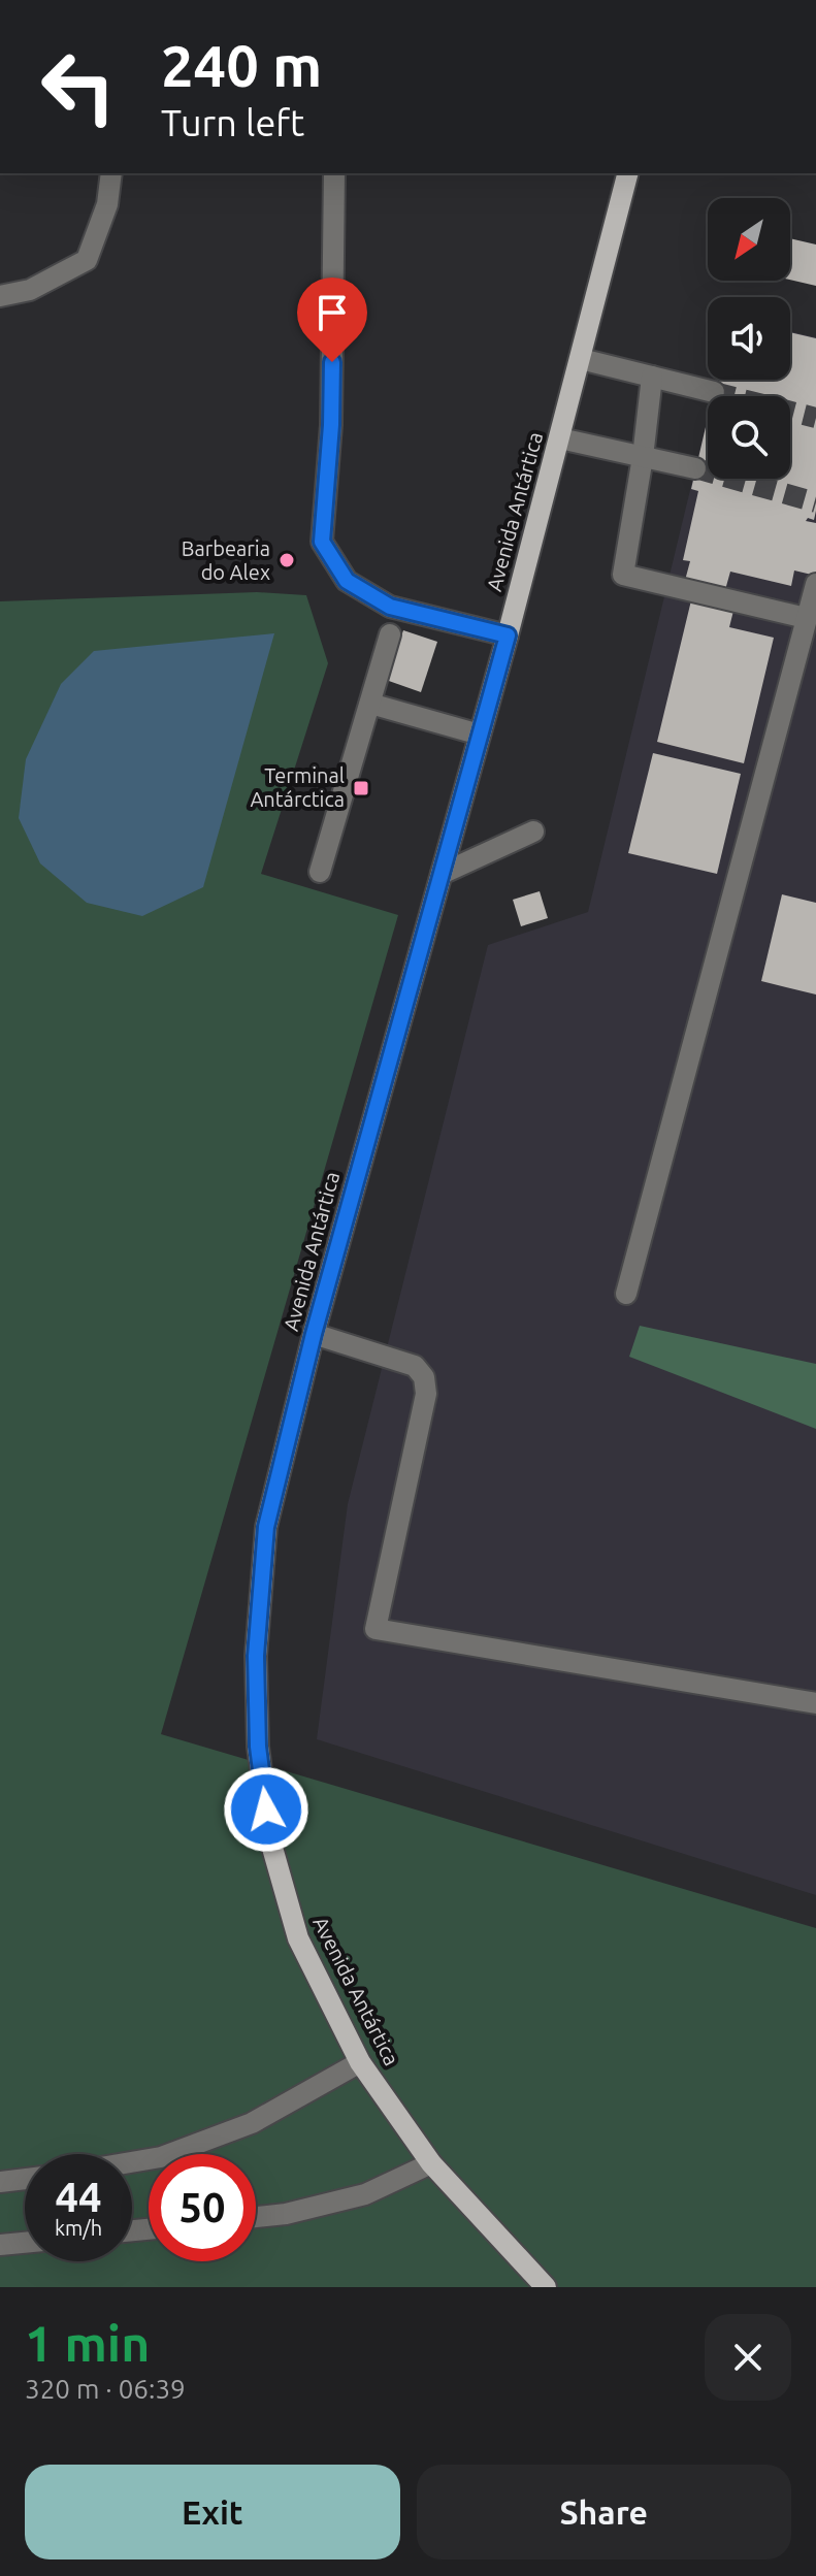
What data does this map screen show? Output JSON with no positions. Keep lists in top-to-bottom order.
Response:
{
  "streets": {
    "main road": ["Avenida Antártica"]
  },
  "places": {
    "other": ["Barbearia do Alex"],
    "transit": ["Terminal Antárctica"]
  },
  "north": "bottom left",
  "page": {
    "turn": ["240 m", "Turn left"],
    "speed": "44 km/h",
    "limit": "50",
    "heading": ["1 min", "320 m · 06:39"],
    "buttons": ["Exit", "Share"]
  }
}
